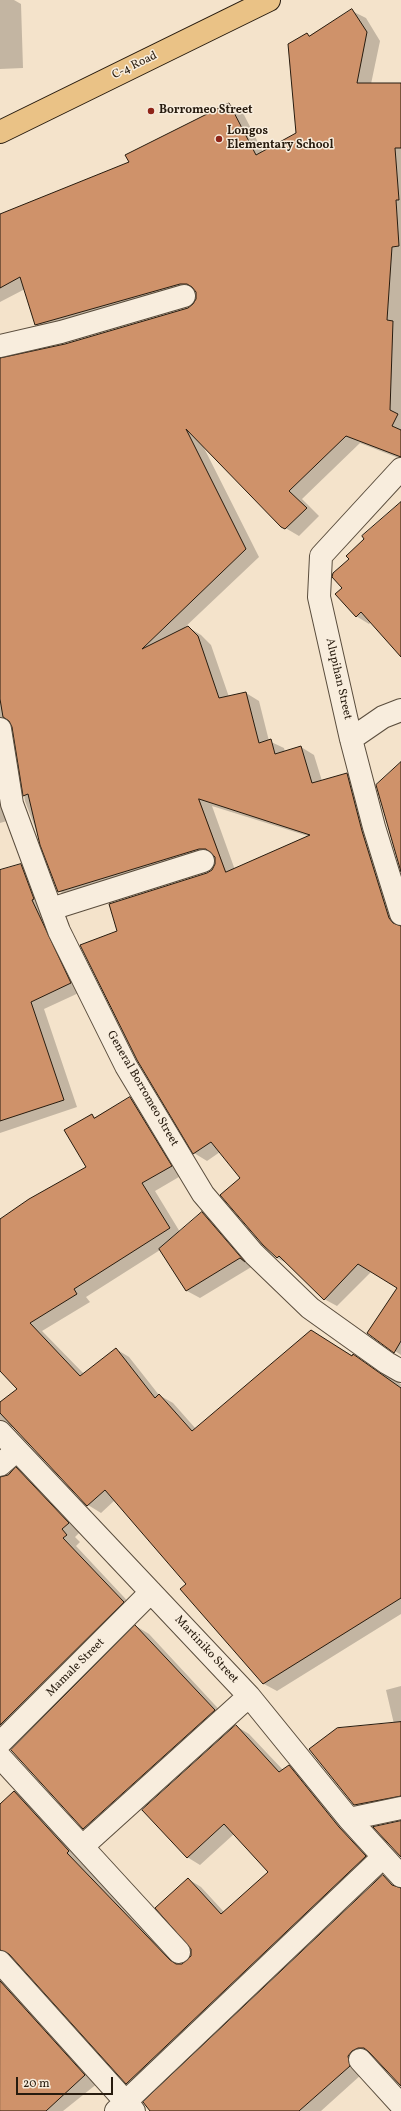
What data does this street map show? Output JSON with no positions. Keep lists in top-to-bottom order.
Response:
{
  "streets": {
    "highway": ["C-4 Road"],
    "street": [
      "Alupihan Street",
      "General Borromeo Street",
      "Martiniko Street",
      "Mamale Street"
    ]
  },
  "crossings": [
    ["Martiniko Street", "Mamale Street"]
  ],
  "places": ["Borromeo Street", "Longos Elementary School"],
  "scale_bar": "20 m"
}
